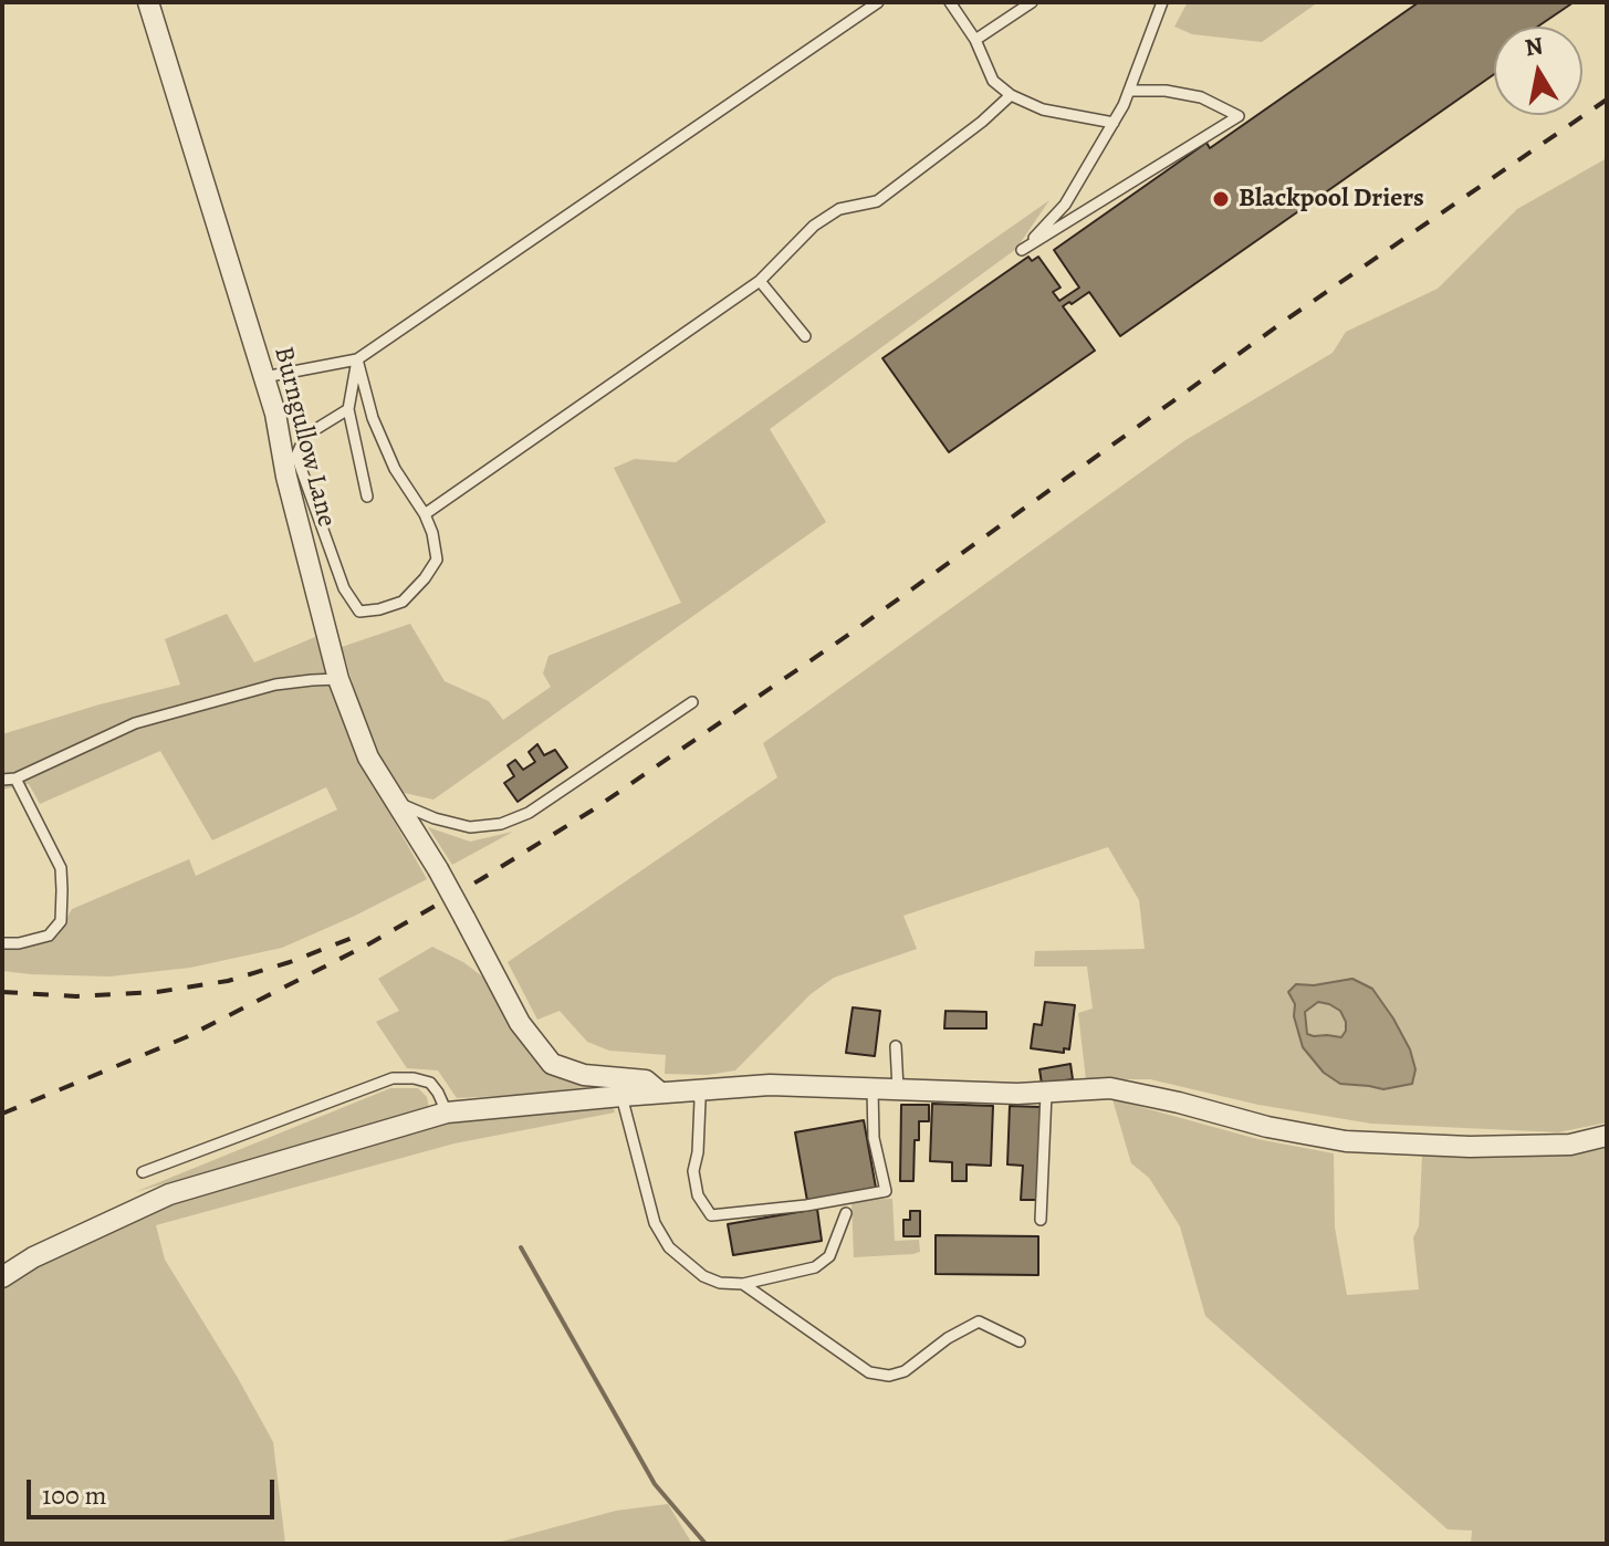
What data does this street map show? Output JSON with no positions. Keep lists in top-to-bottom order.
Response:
{
  "streets": {
    "street": ["Burngullow Lane"]
  },
  "places": ["Blackpool Driers"],
  "scale_bar": "100 m",
  "north": "top"
}
